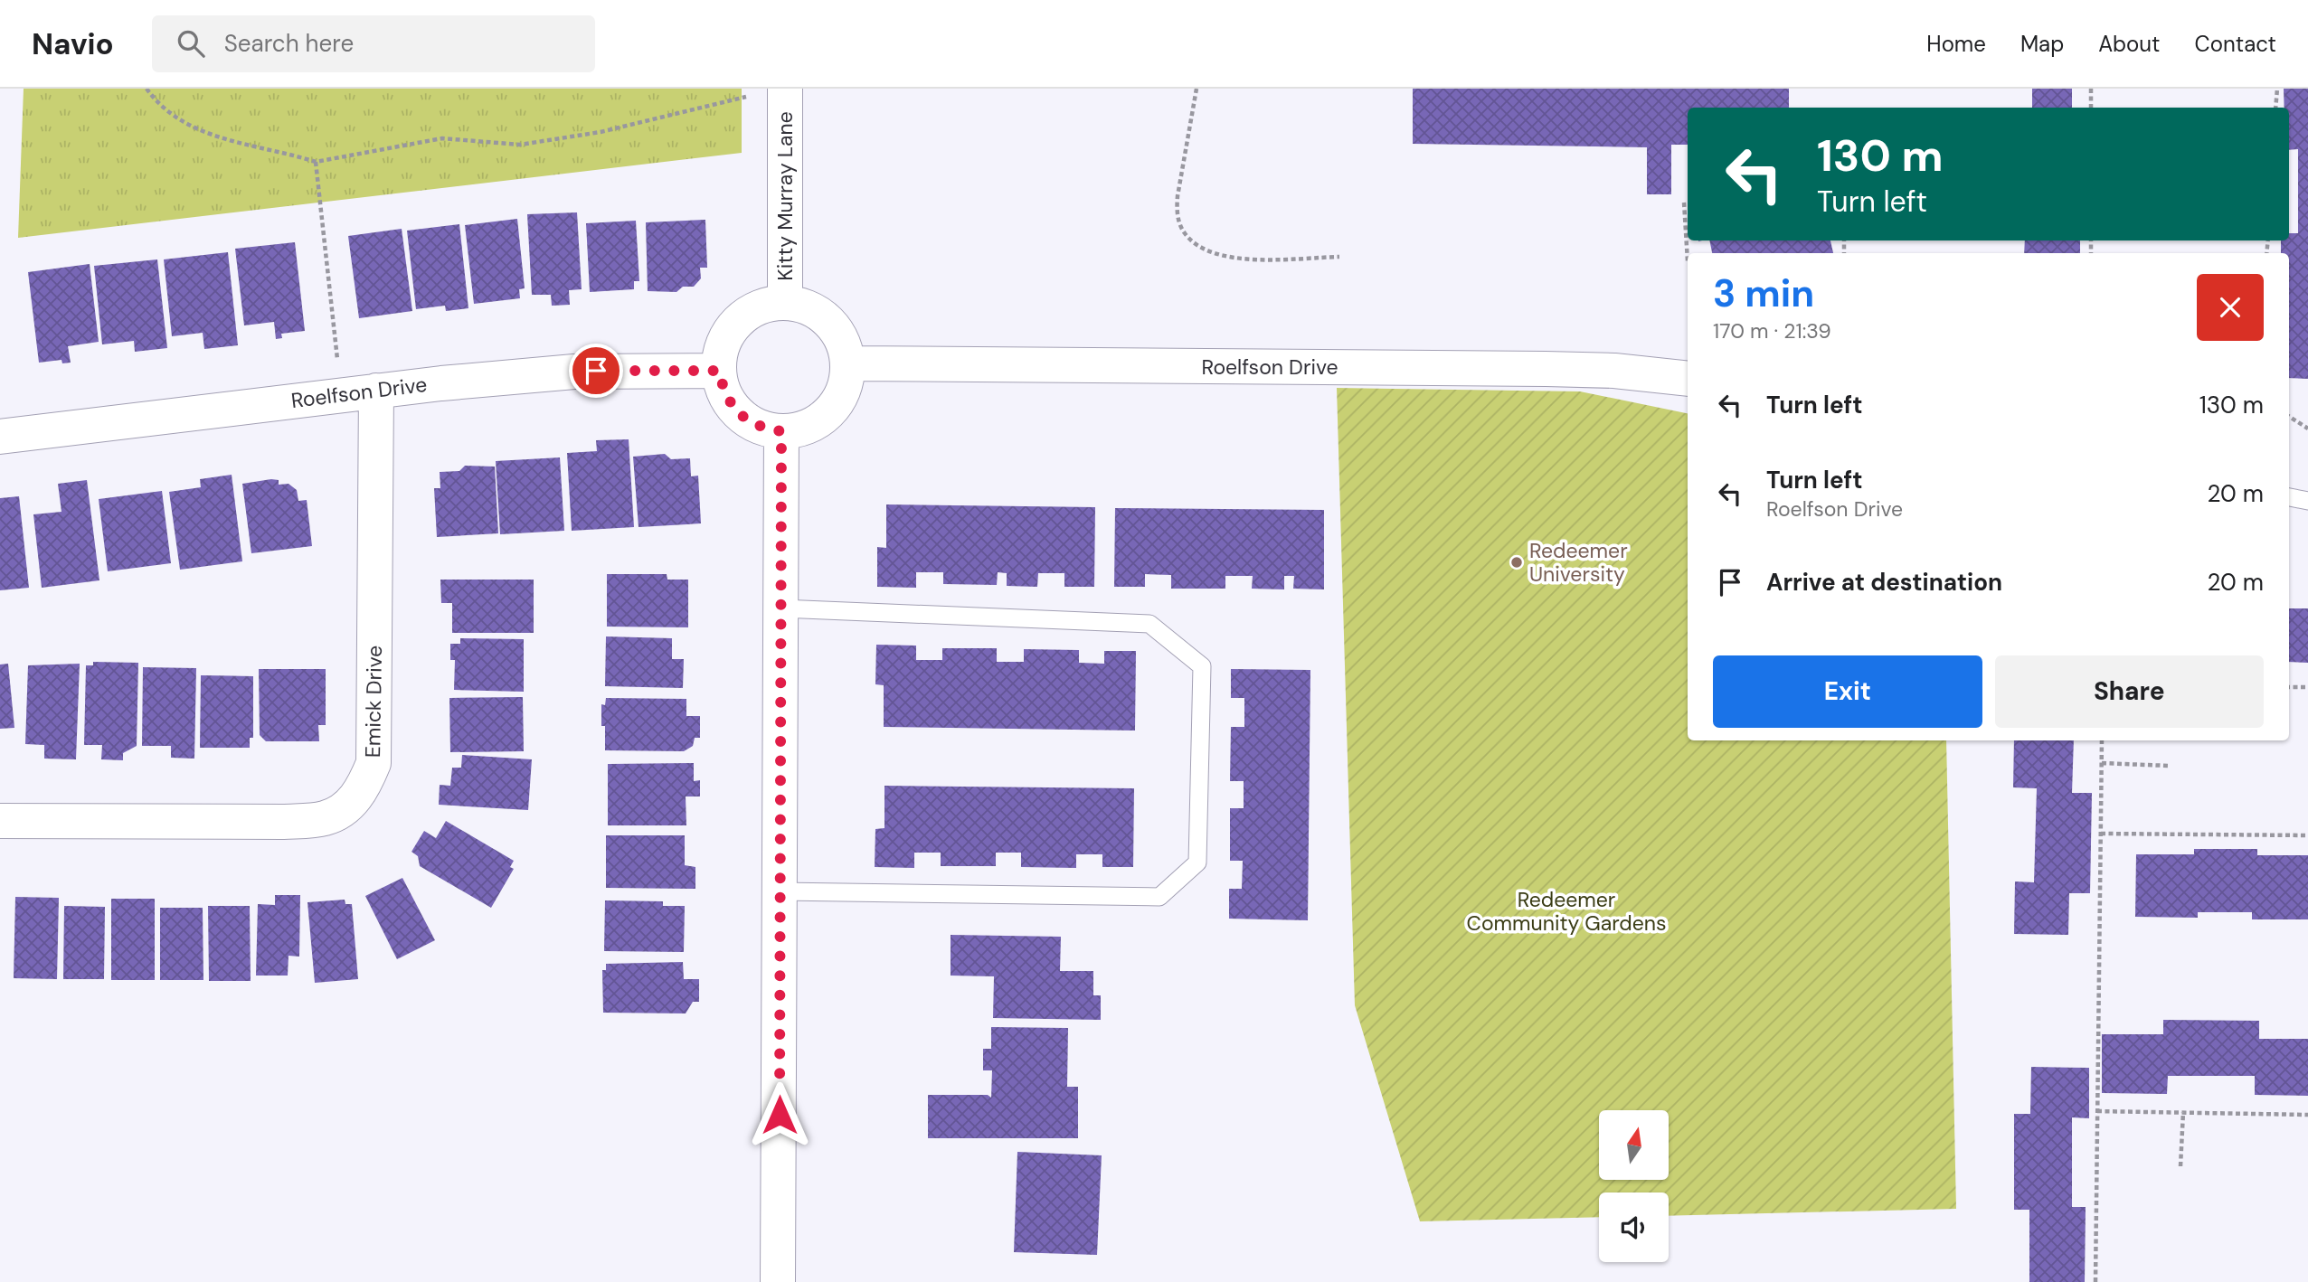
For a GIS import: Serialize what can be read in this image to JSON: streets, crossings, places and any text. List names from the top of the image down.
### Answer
{
  "streets": {
    "street": ["Kitty Murray Lane", "Roelfson Drive", "Emick Drive"]
  },
  "crossings": [
    ["Kitty Murray Lane", "Roelfson Drive"],
    ["Roelfson Drive", "Emick Drive"]
  ],
  "parks": ["Redeemer Community Gardens"],
  "places": ["Redeemer University"],
  "north": "top",
  "page": {
    "header": "Navio",
    "search": "Search here",
    "nav": [
      "Home",
      "Map",
      "About",
      "Contact"
    ],
    "turn": ["130 m", "Turn left"],
    "heading": ["3 min", "170 m · 21:39"],
    "list": [
      {
        "name": "Turn left",
        "value": "130 m"
      },
      {
        "name": "Turn left",
        "note": "Roelfson Drive",
        "value": "20 m"
      },
      {
        "name": "Arrive at destination",
        "value": "20 m"
      }
    ],
    "buttons": ["Exit", "Share"]
  }
}
